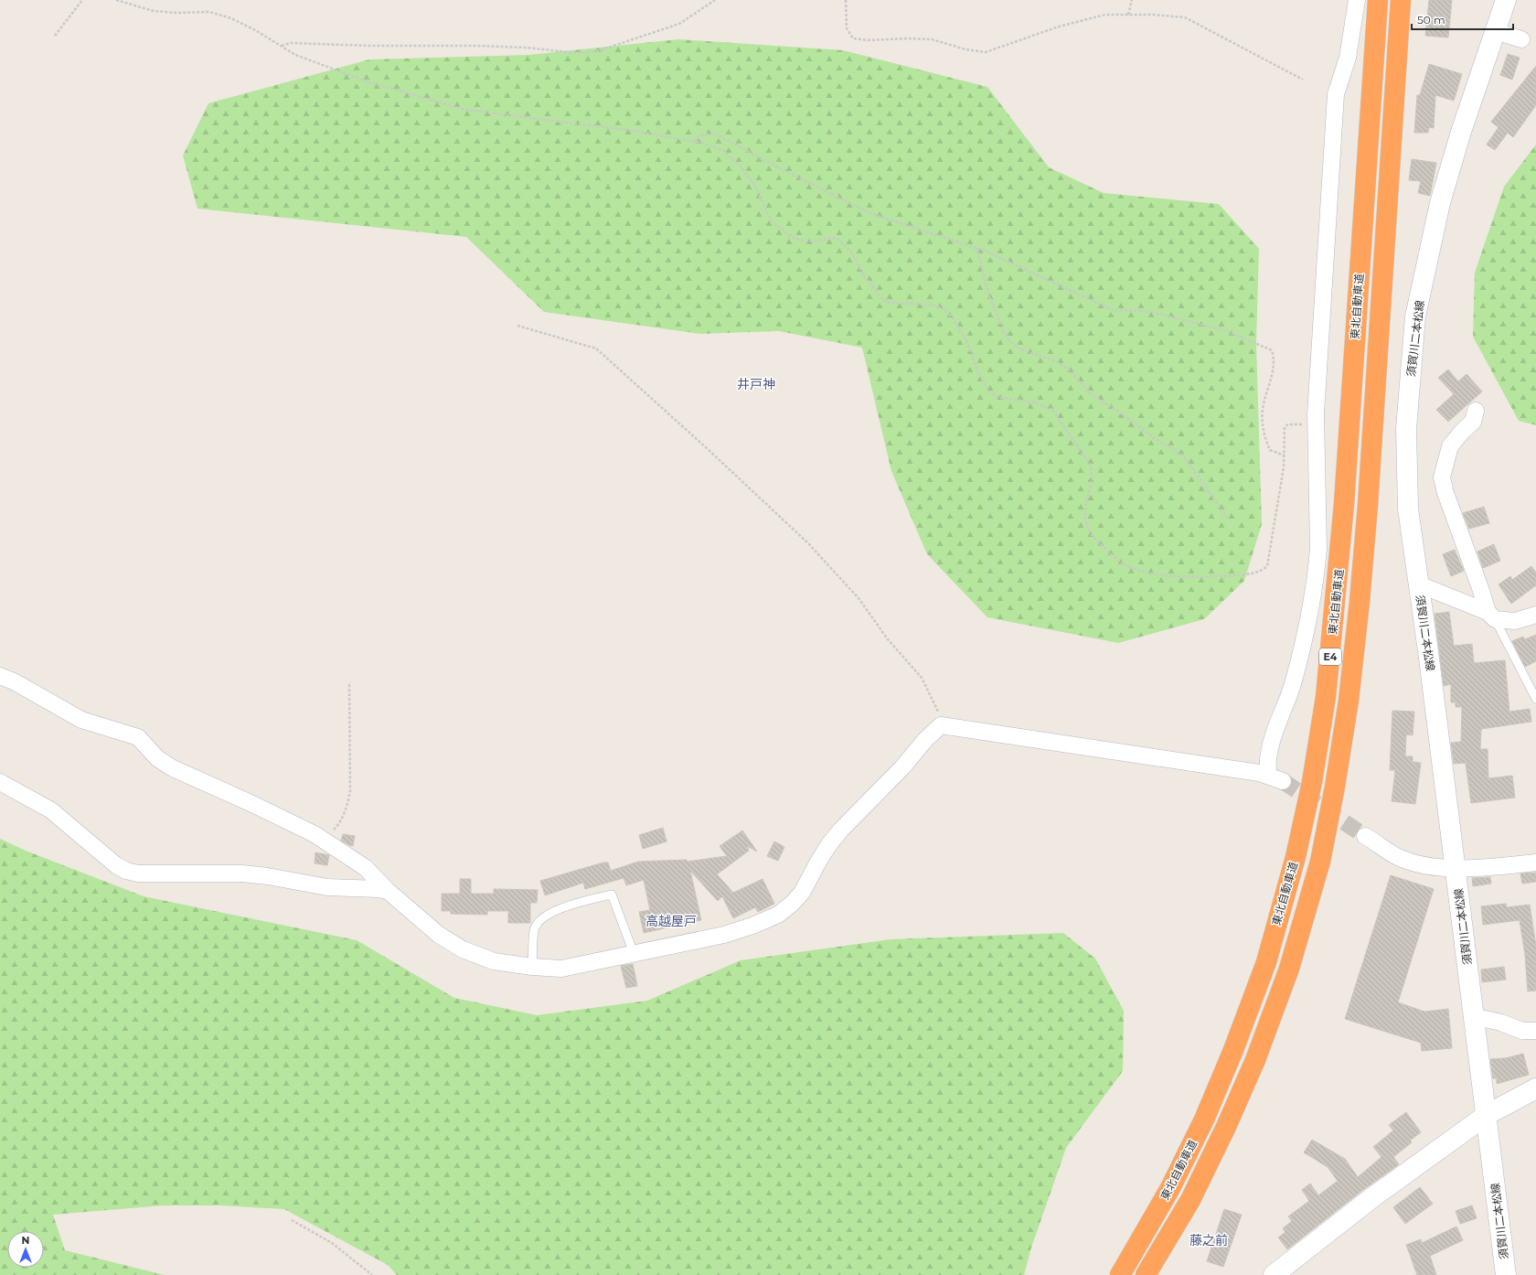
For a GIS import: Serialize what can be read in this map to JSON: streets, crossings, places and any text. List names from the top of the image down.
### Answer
{
  "streets": {
    "highway": ["東北自動車道", "E4"],
    "main road": ["須賀川二本松線"]
  },
  "districts": ["井戸神", "高越屋戸", "藤之前"],
  "scale_bar": "50 m",
  "north": "top"
}
